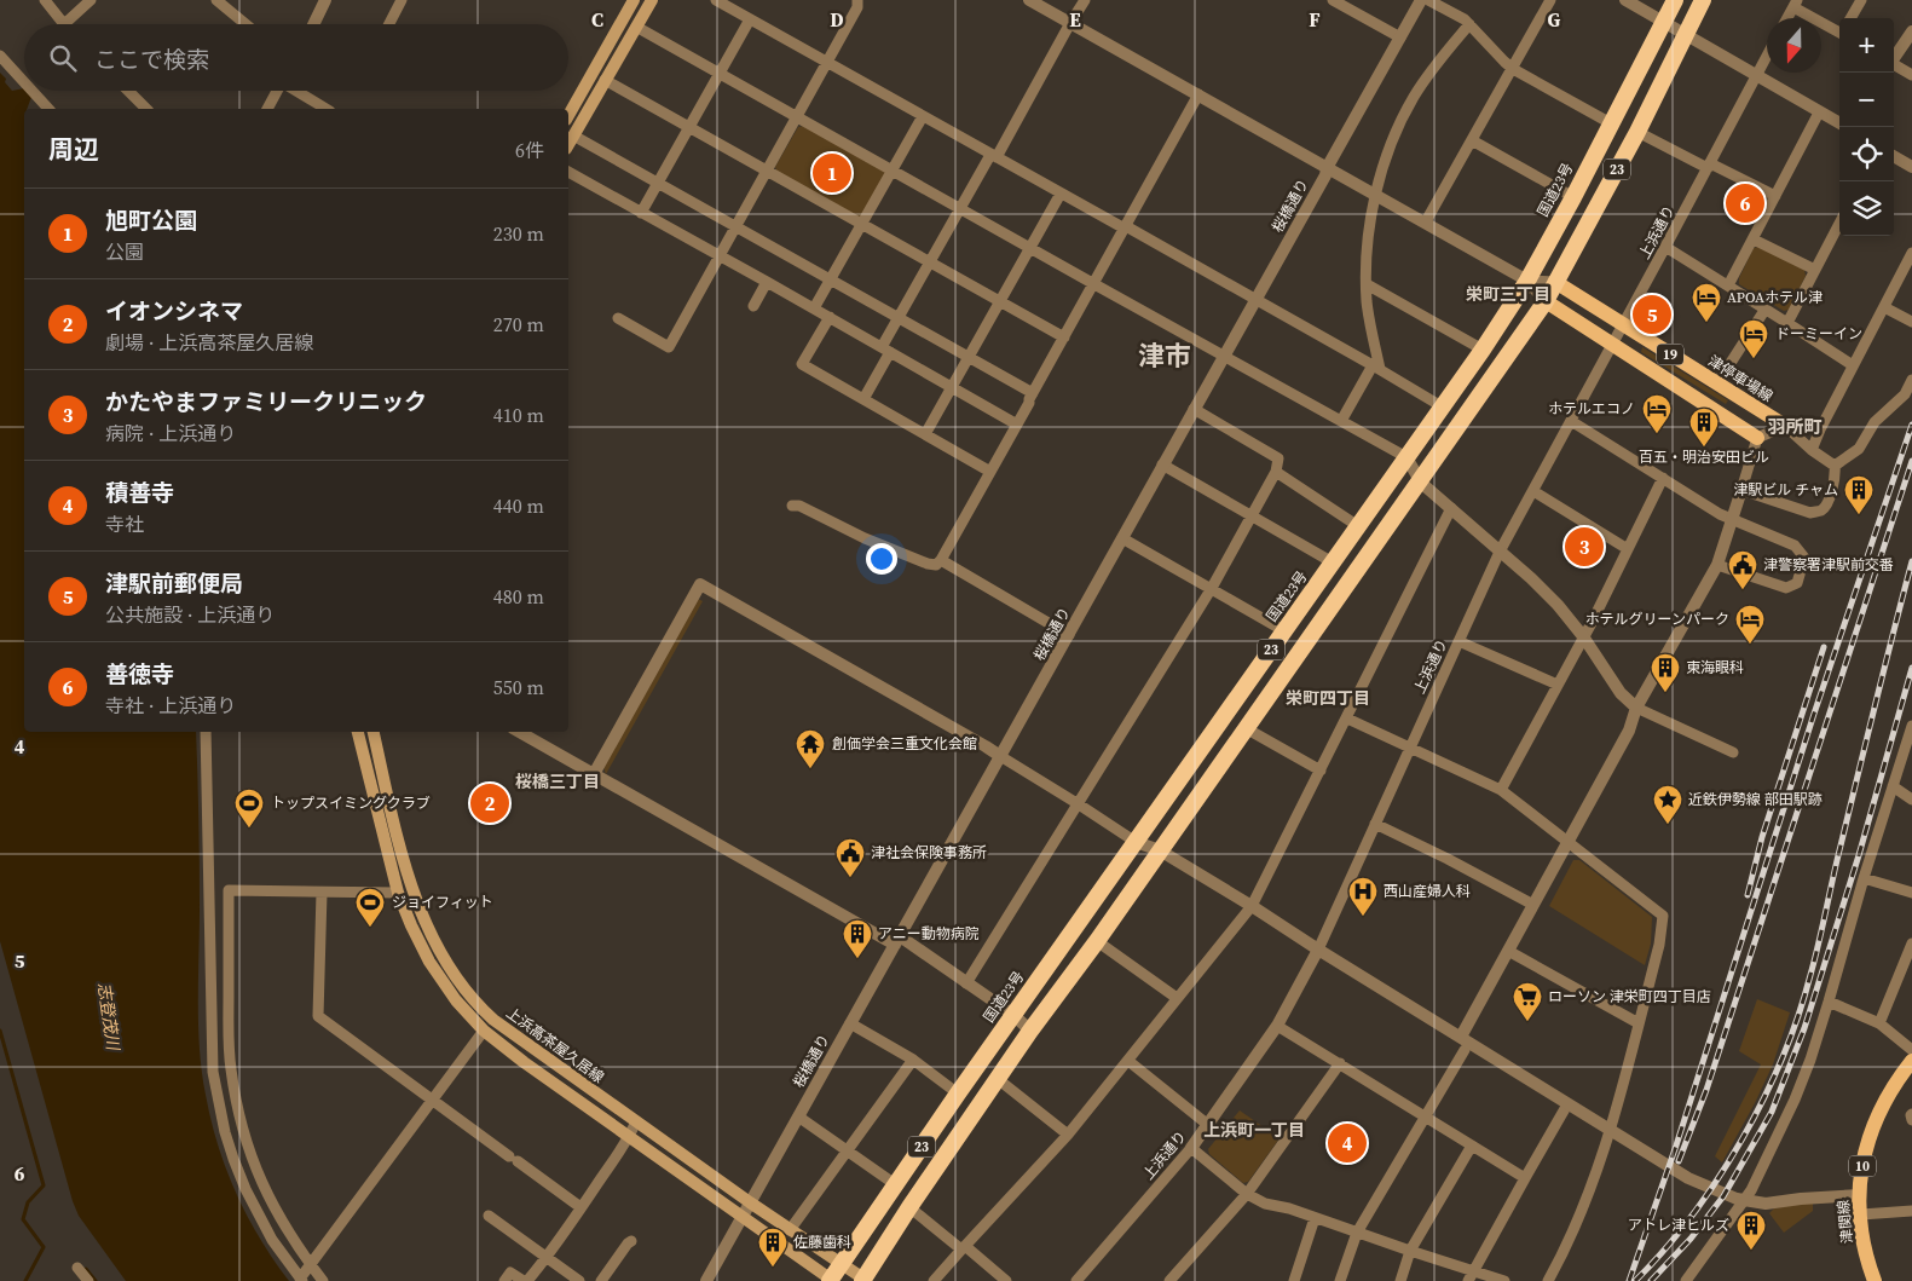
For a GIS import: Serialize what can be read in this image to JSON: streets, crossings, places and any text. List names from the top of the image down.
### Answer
{
  "streets": {
    "highway": ["23", "国道23号"],
    "main road": [
      "19",
      "津停車場線",
      "上浜高茶屋久居線",
      "10",
      "津関線"
    ],
    "street": ["桜橋通り", "上浜通り"]
  },
  "crossings": [
    ["23", "19"],
    ["23", "津停車場線"],
    ["23", "上浜高茶屋久居線"],
    ["国道23号", "上浜高茶屋久居線"],
    ["桜橋通り", "上浜高茶屋久居線"],
    ["上浜通り", "19"],
    ["上浜通り", "津停車場線"]
  ],
  "districts": [
    "栄町三丁目",
    "津市",
    "羽所町",
    "栄町四丁目",
    "桜橋三丁目",
    "上浜町一丁目"
  ],
  "water": ["志登茂川"],
  "places": {
    "hotel": [
      "APOAホテル津",
      "ドーミーイン",
      "ホテルエコノ",
      "ホテルグリーンパーク"
    ],
    "building": [
      "百五・明治安田ビル",
      "津駅ビル チャム",
      "東海眼科",
      "アニー動物病院",
      "アトレ津ヒルズ",
      "佐藤歯科"
    ],
    "public building": ["津警察署津駅前交番", "津社会保険事務所"],
    "temple": ["創価学会三重文化会館"],
    "place": ["近鉄伊勢線 部田駅跡"],
    "sports": ["トップスイミングクラブ", "ジョイフィット"],
    "hospital": ["西山産婦人科"],
    "supermarket": ["ローソン 津栄町四丁目店"]
  },
  "north": "bottom",
  "page": {
    "map_buttons": ["+", "−"],
    "search": "ここで検索",
    "heading": ["周辺", "6件"],
    "pins": [
      "1",
      "6",
      "5",
      "3",
      "2",
      "4"
    ],
    "list": [
      {
        "mark": "1",
        "name": "旭町公園",
        "note": "公園",
        "value": "230 m"
      },
      {
        "mark": "2",
        "name": "イオンシネマ",
        "note": "劇場 · 上浜高茶屋久居線",
        "value": "270 m"
      },
      {
        "mark": "3",
        "name": "かたやまファミリークリニック",
        "note": "病院 · 上浜通り",
        "value": "410 m"
      },
      {
        "mark": "4",
        "name": "積善寺",
        "note": "寺社",
        "value": "440 m"
      },
      {
        "mark": "5",
        "name": "津駅前郵便局",
        "note": "公共施設 · 上浜通り",
        "value": "480 m"
      },
      {
        "mark": "6",
        "name": "善徳寺",
        "note": "寺社 · 上浜通り",
        "value": "550 m"
      }
    ]
  },
  "grid": {
    "columns": [
      "C",
      "D",
      "E",
      "F",
      "G"
    ],
    "rows": ["4", "5", "6"]
  }
}
